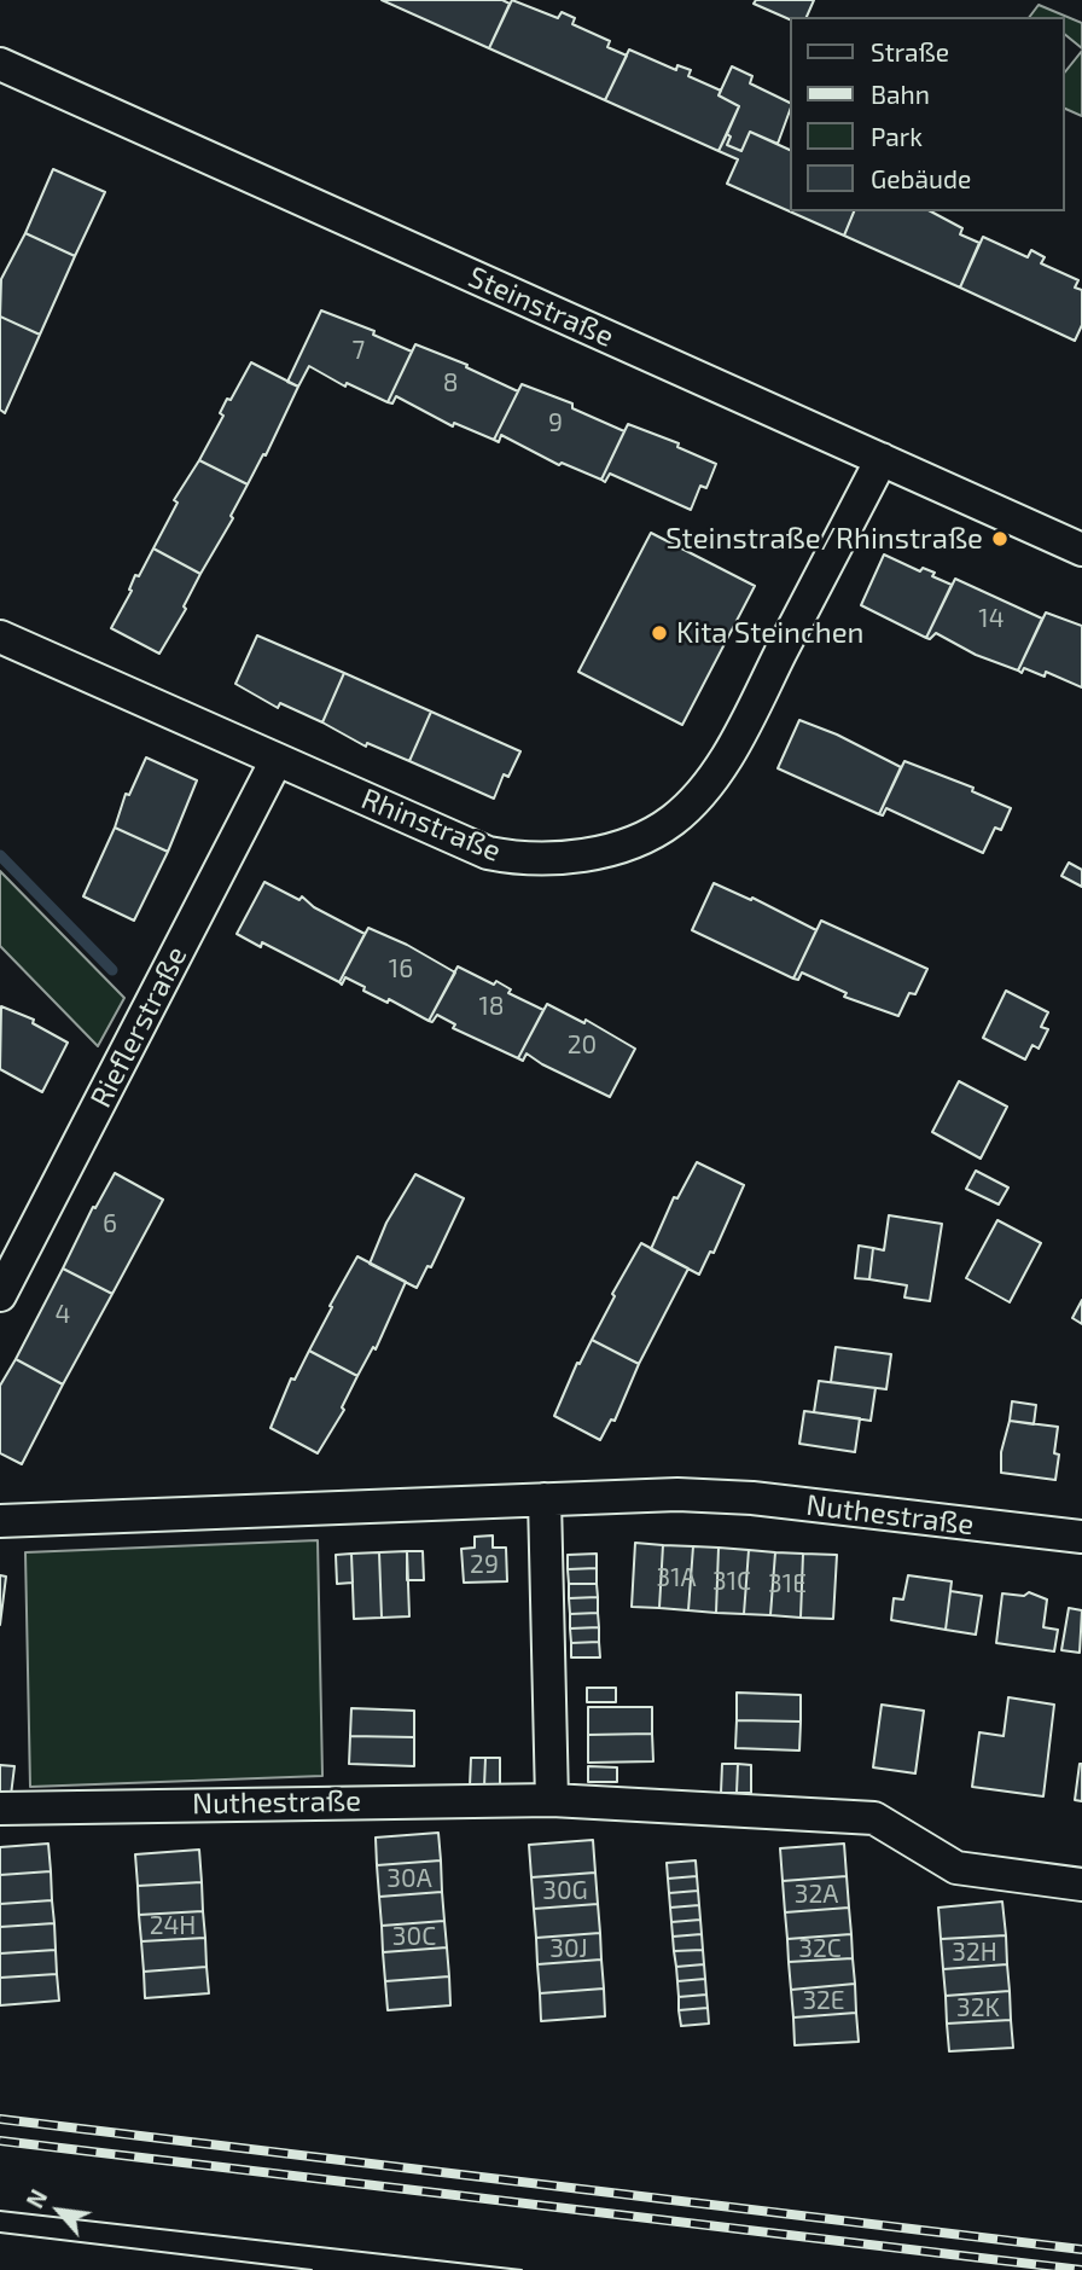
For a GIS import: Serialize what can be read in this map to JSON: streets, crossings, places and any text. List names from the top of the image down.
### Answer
{
  "streets": {
    "street": [
      "Steinstraße",
      "Rhinstraße",
      "Rieflerstraße",
      "Nuthestraße"
    ]
  },
  "crossings": [
    ["Steinstraße", "Rhinstraße"],
    ["Rhinstraße", "Rieflerstraße"]
  ],
  "places": ["Steinstraße/Rhinstraße", "Kita Steinchen"],
  "house_numbers": [
    "7",
    "8",
    "9",
    "14",
    "16",
    "18",
    "20",
    "6",
    "4",
    "29",
    "31A",
    "31C",
    "31E",
    "30A",
    "30G",
    "32A",
    "24H",
    "30C",
    "30J",
    "32C",
    "32H",
    "32E",
    "32K"
  ],
  "legend": [
    "Straße",
    "Bahn",
    "Park",
    "Gebäude"
  ],
  "north": "top left"
}
